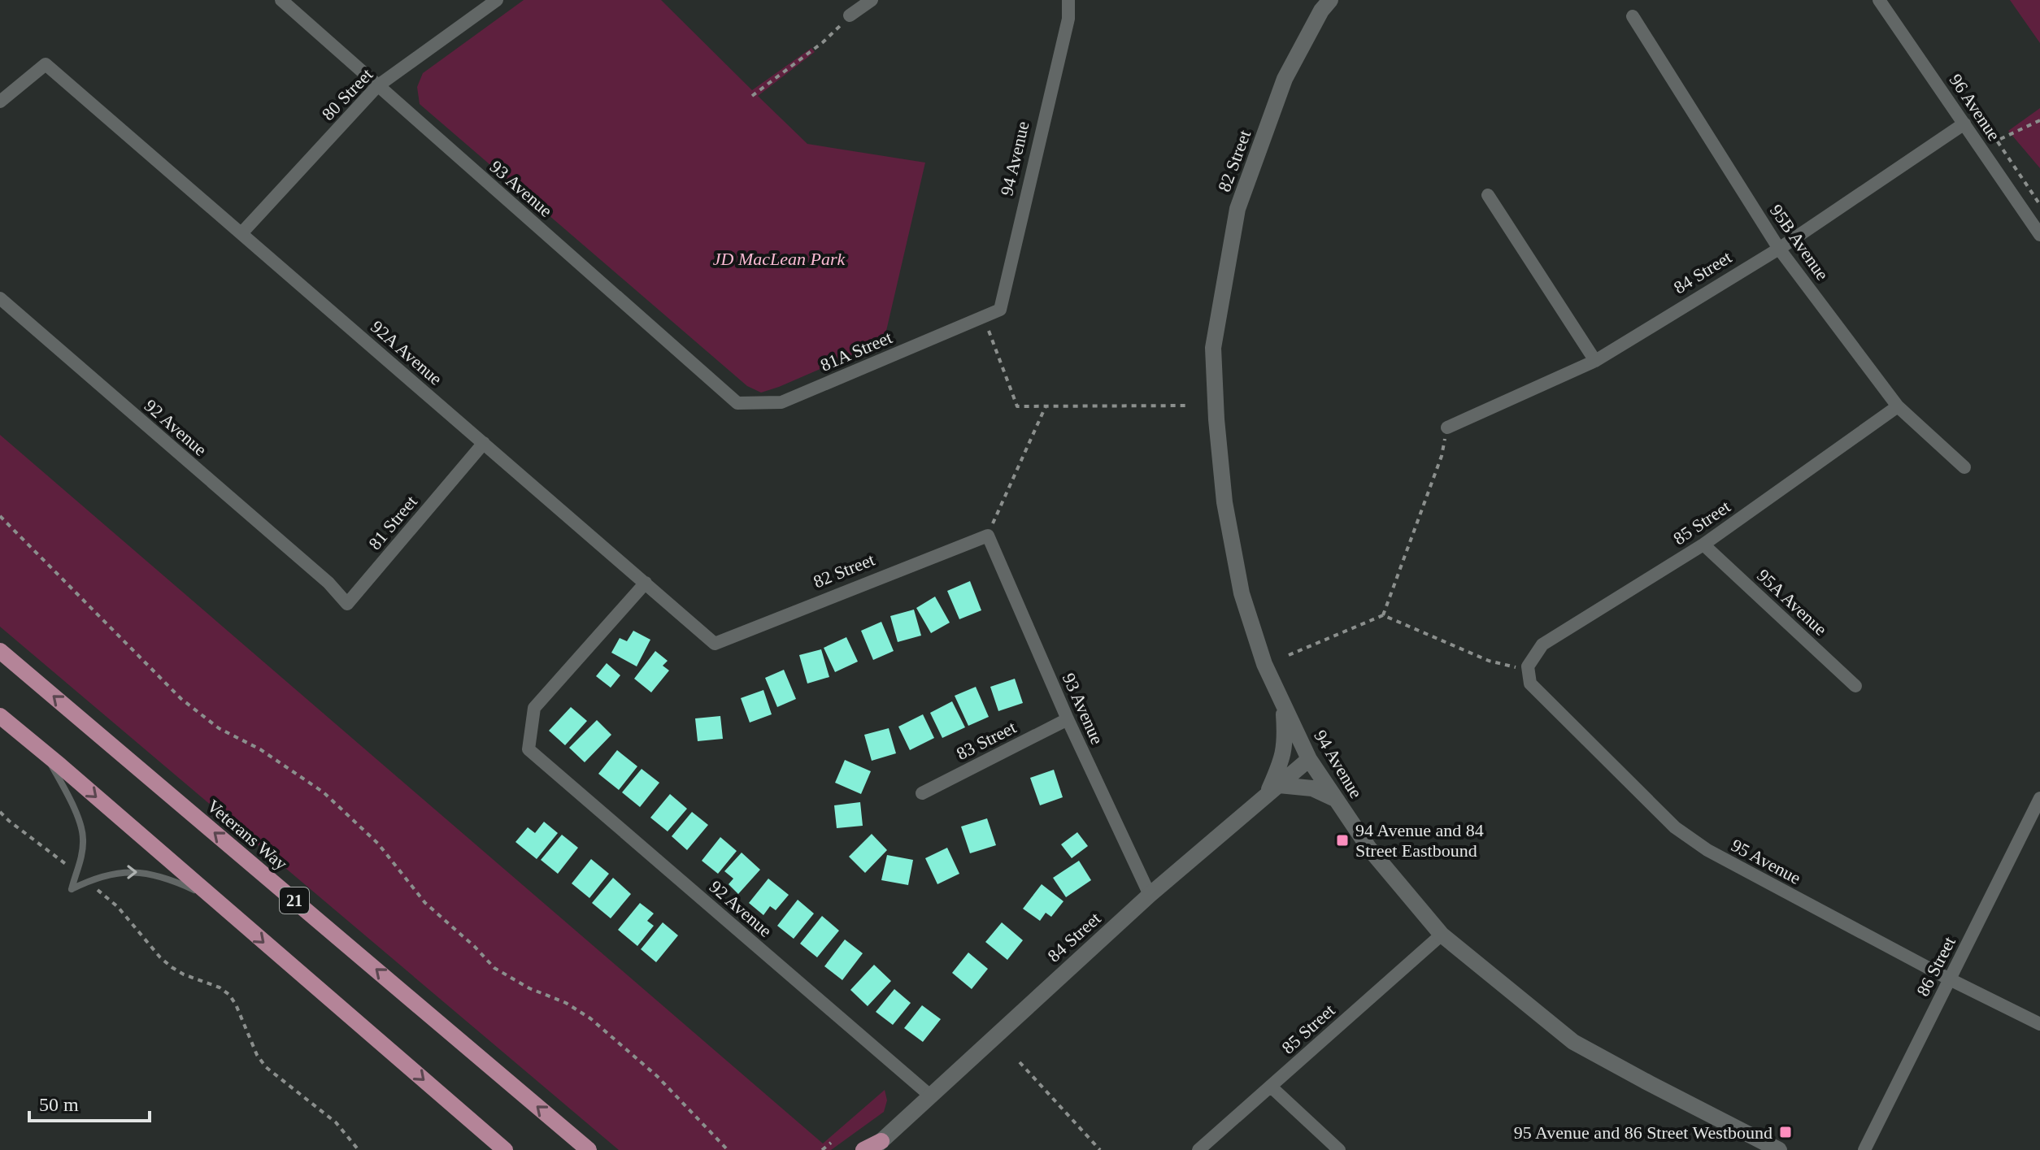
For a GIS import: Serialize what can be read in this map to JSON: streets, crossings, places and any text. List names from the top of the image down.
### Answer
{
  "streets": {
    "main road": ["Veterans Way", "21"],
    "street": [
      "80 Street",
      "96 Avenue",
      "94 Avenue",
      "82 Street",
      "93 Avenue",
      "95B Avenue",
      "84 Street",
      "81A Street",
      "92A Avenue",
      "92 Avenue",
      "81 Street",
      "85 Street",
      "95A Avenue",
      "83 Street",
      "95 Avenue",
      "86 Street"
    ]
  },
  "crossings": [
    ["80 Street", "93 Avenue"],
    ["80 Street", "92A Avenue"],
    ["96 Avenue", "84 Street"],
    ["94 Avenue", "82 Street"],
    ["94 Avenue", "84 Street"],
    ["94 Avenue", "81A Street"],
    ["94 Avenue", "85 Street"],
    ["82 Street", "93 Avenue"],
    ["82 Street", "92A Avenue"],
    ["93 Avenue", "84 Street"],
    ["93 Avenue", "81A Street"],
    ["93 Avenue", "83 Street"],
    ["95B Avenue", "84 Street"],
    ["95B Avenue", "85 Street"],
    ["84 Street", "92 Avenue"],
    ["92A Avenue", "92 Avenue"],
    ["92A Avenue", "81 Street"],
    ["92 Avenue", "81 Street"],
    ["85 Street", "95A Avenue"],
    ["85 Street", "95 Avenue"],
    ["95 Avenue", "86 Street"]
  ],
  "parks": ["JD MacLean Park"],
  "places": {
    "transit": ["94 Avenue and 84 Street Eastbound", "95 Avenue and 86 Street Westbound"]
  },
  "scale_bar": "50 m"
}
